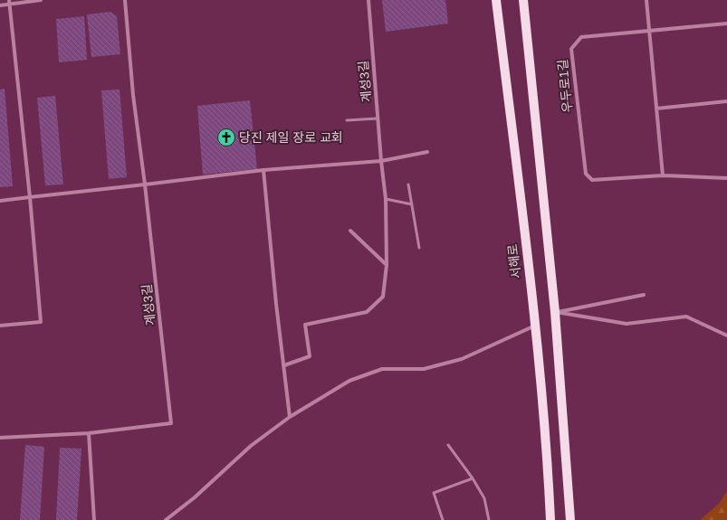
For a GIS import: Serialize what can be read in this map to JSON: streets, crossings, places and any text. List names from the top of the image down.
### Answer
{
  "streets": {
    "main road": ["서해로"],
    "street": ["계성3길", "우두로1길"]
  },
  "places": {
    "church": ["당진 제일 장로 교회"]
  }
}
